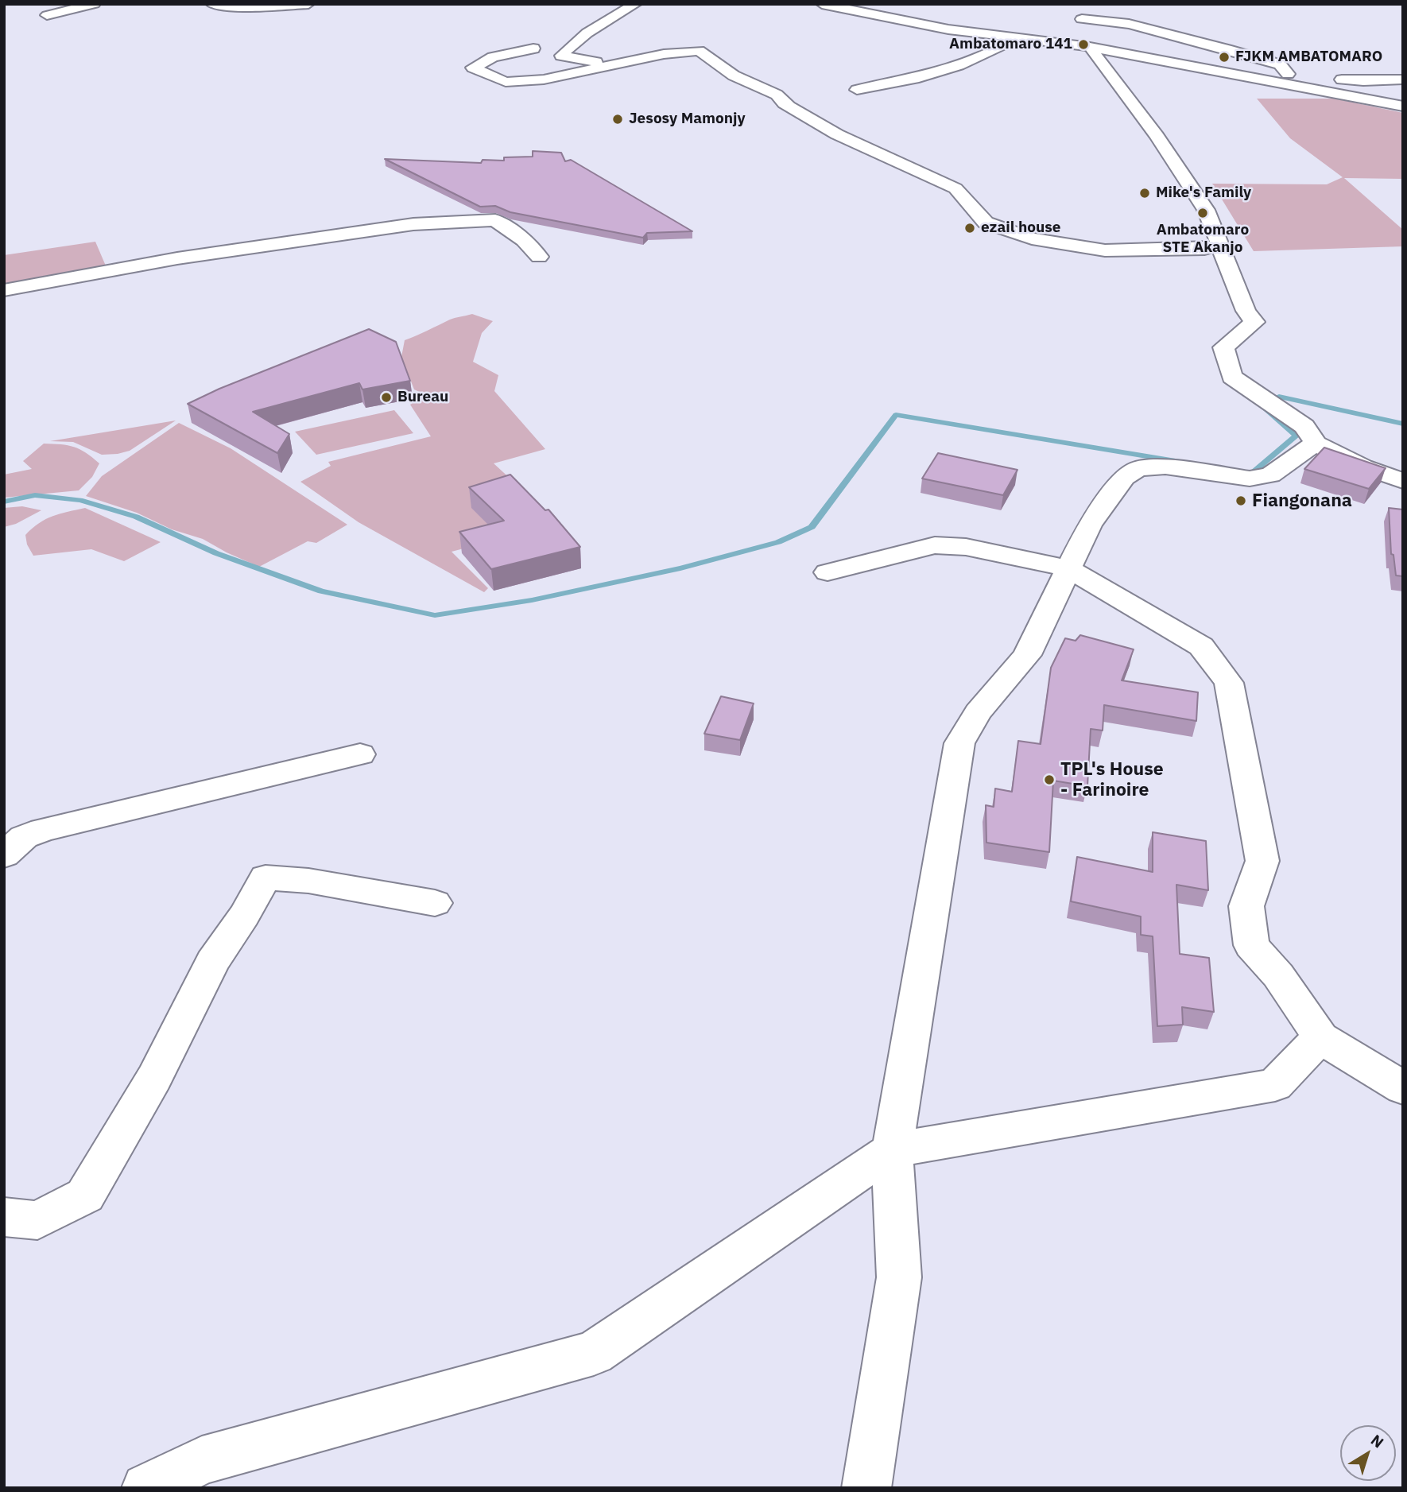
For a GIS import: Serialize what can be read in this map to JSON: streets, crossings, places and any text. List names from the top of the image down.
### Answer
{
  "places": [
    "Ambatomaro 141",
    "FJKM AMBATOMARO",
    "Jesosy Mamonjy",
    "Mike's Family",
    "Ambatomaro STE Akanjo",
    "ezail house",
    "Bureau",
    "Fiangonana",
    "TPL's House - Farinoire"
  ],
  "north": "top right"
}
